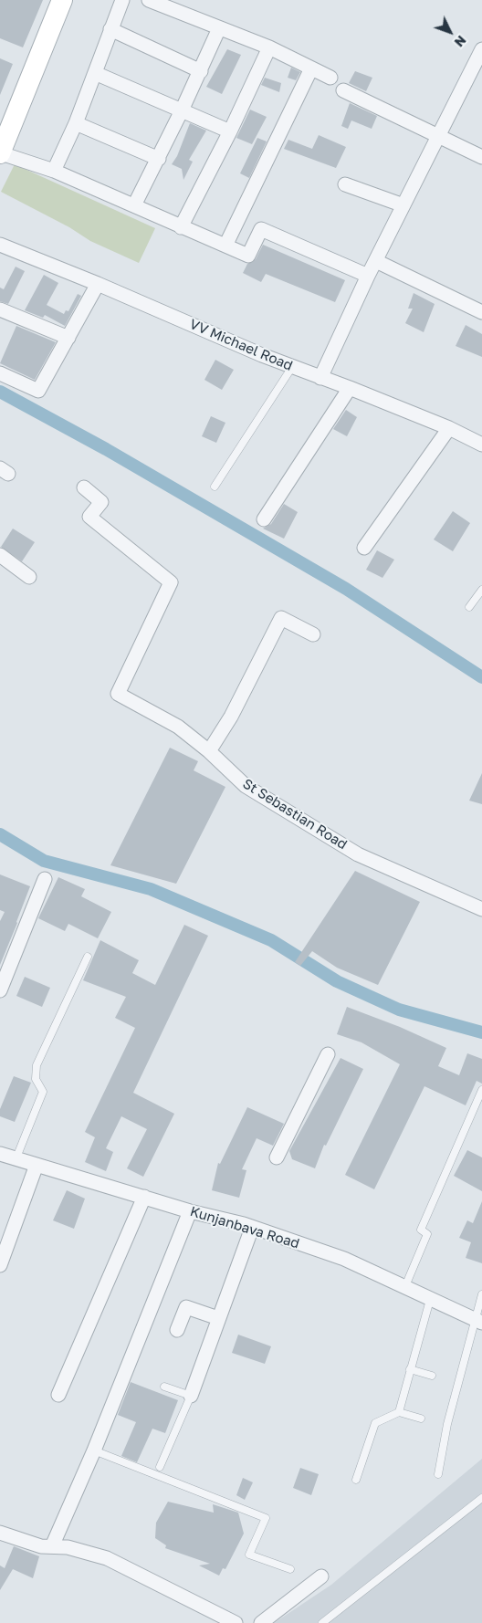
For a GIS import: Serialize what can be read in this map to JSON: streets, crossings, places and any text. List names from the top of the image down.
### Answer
{
  "streets": {
    "street": ["VV Michael Road", "St Sebastian Road", "Kunjanbava Road"]
  },
  "north": "bottom right"
}
